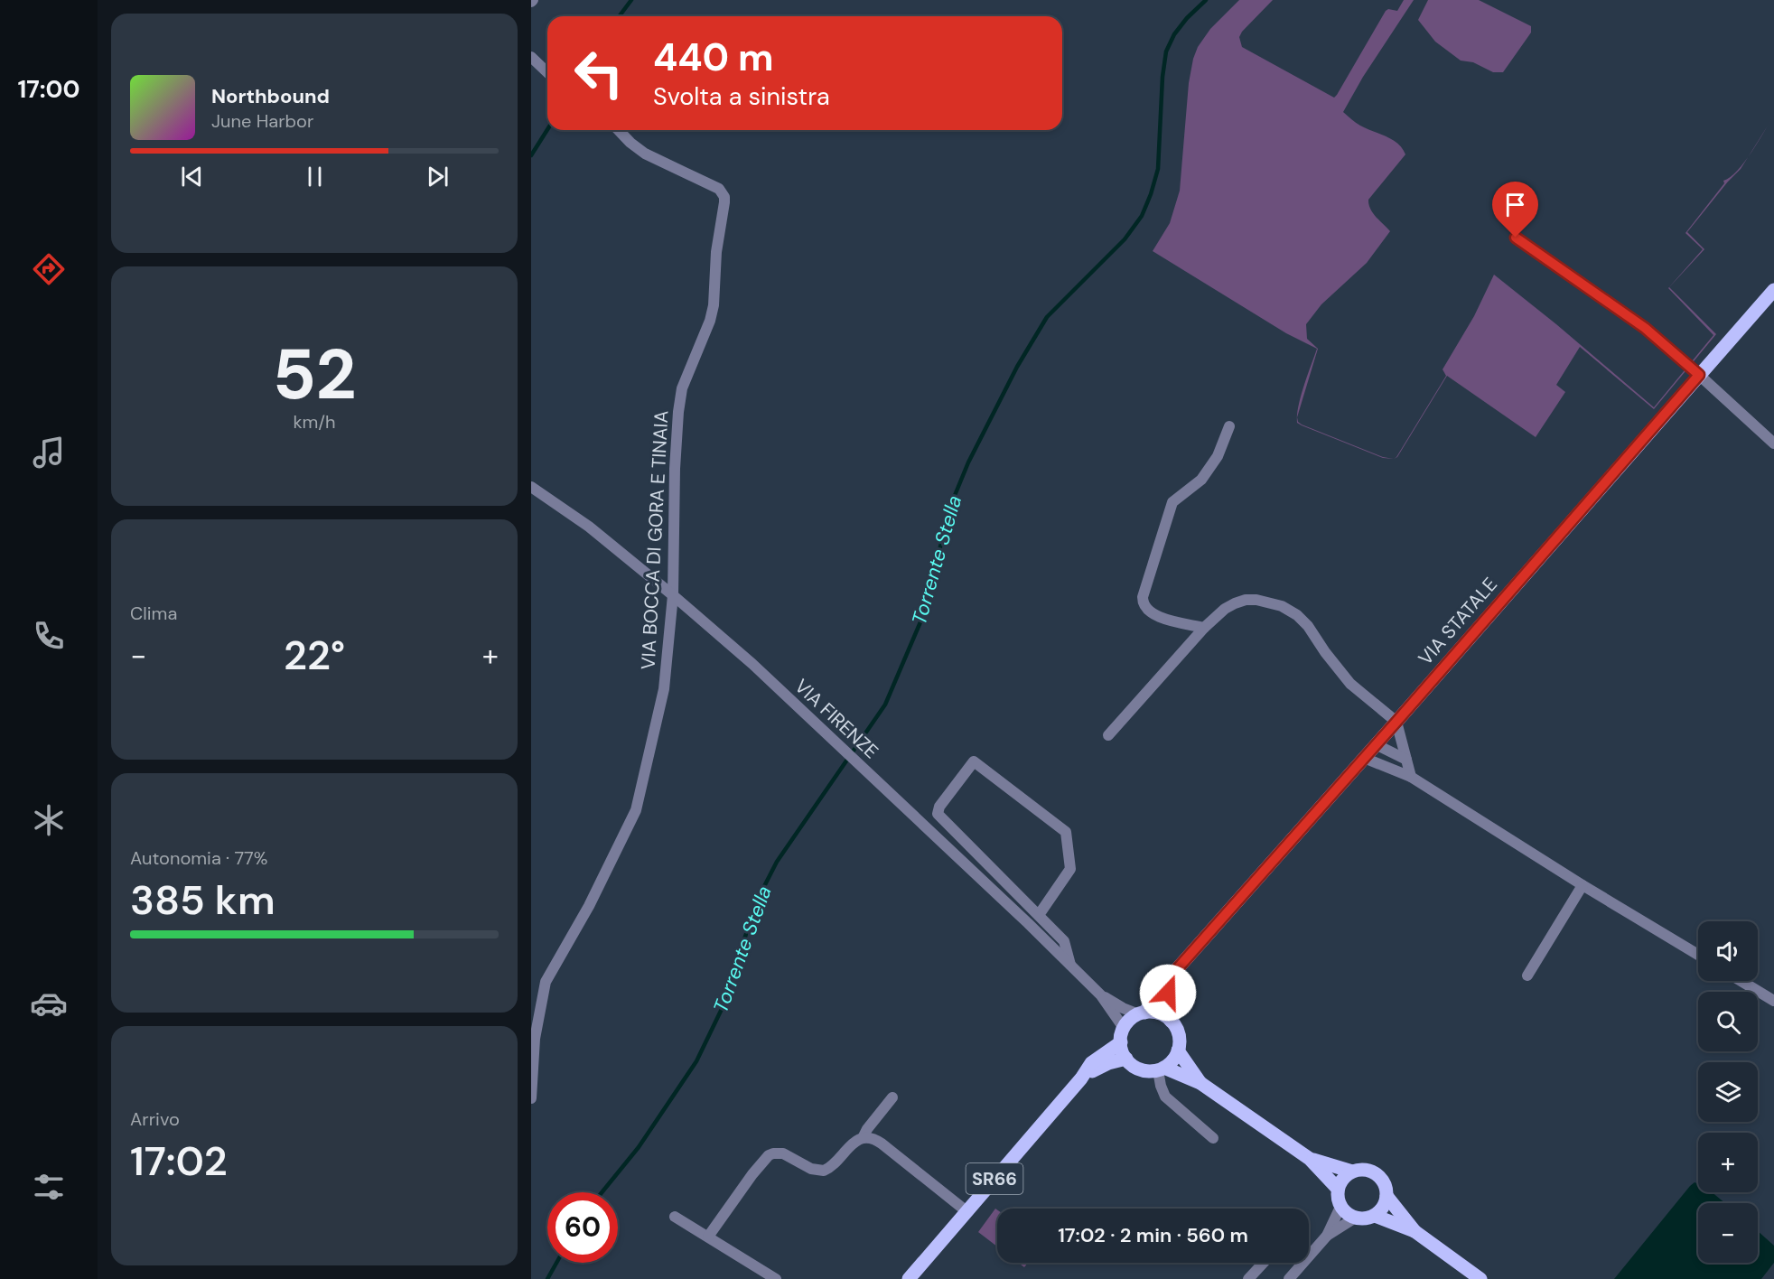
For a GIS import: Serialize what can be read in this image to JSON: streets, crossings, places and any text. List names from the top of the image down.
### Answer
{
  "streets": {
    "main road": ["VIA STATALE", "SR66"],
    "street": ["VIA BOCCA DI GORA E TINAIA", "VIA FIRENZE"]
  },
  "crossings": [
    ["VIA BOCCA DI GORA E TINAIA", "VIA FIRENZE"],
    ["VIA STATALE", "SR66"]
  ],
  "water": ["Torrente Stella"],
  "page": {
    "tabs": "17:00",
    "turn": ["440 m", "Svolta a sinistra"],
    "song": ["Northbound", "June Harbor"],
    "tile": [
      ["52", "km/h"],
      "Clima",
      ["Autonomia · 77%", "385 km"],
      ["Arrivo", "17:02"]
    ],
    "heat": ["−", "22°", "+"],
    "map_buttons": ["+", "−"],
    "limit": "60",
    "trip": "17:02 · 2 min · 560 m"
  }
}
